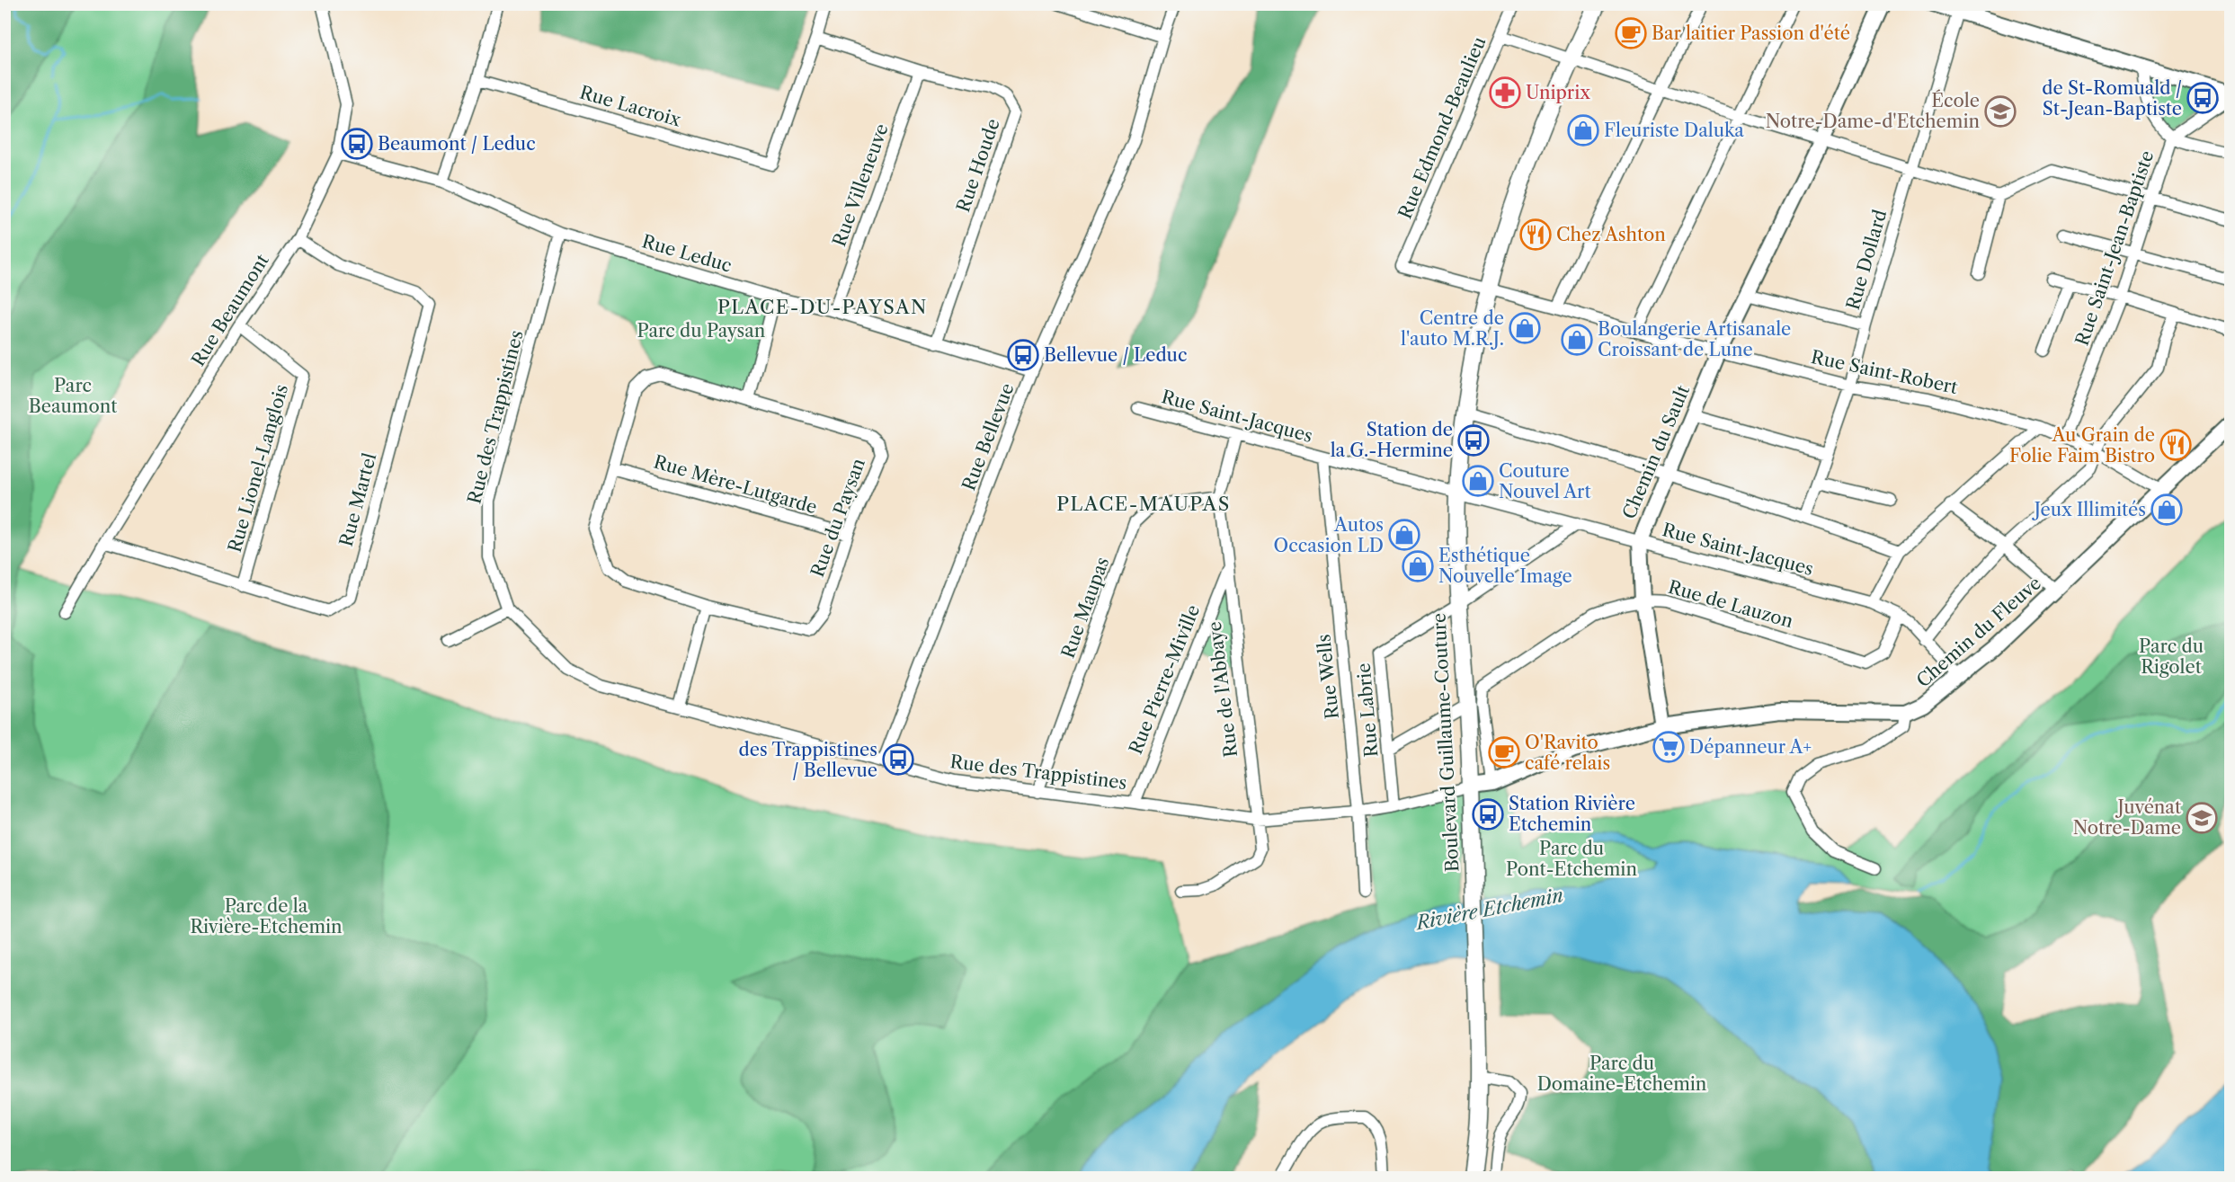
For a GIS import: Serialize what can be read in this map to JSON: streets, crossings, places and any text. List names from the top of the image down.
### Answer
{
  "streets": {
    "main road": ["Boulevard Guillaume-Couture"],
    "street": [
      "Rue Lacroix",
      "Rue Edmond-Beaulieu",
      "Rue Houde",
      "Rue Villeneuve",
      "Rue Saint-Jean-Baptiste",
      "Rue Leduc",
      "Rue Dollard",
      "Rue Beaumont",
      "Rue Saint-Robert",
      "Rue Saint-Jacques",
      "Rue des Trappistines",
      "Rue Bellevue",
      "Chemin du Sault",
      "Rue Lionel-Langlois",
      "Rue Mère-Lutgarde",
      "Rue Martel",
      "Rue du Paysan",
      "Rue de Lauzon",
      "Rue Maupas",
      "Chemin du Fleuve",
      "Rue Wells",
      "Rue Pierre-Miville",
      "Rue de l'Abbaye",
      "Rue Labrie"
    ]
  },
  "crossings": [
    ["Rue Lacroix", "Rue Houde"],
    ["Rue Edmond-Beaulieu", "Rue Saint-Robert"],
    ["Rue Houde", "Rue Villeneuve"],
    ["Rue Houde", "Rue Leduc"],
    ["Rue Villeneuve", "Rue Leduc"],
    ["Rue Saint-Jean-Baptiste", "Rue Saint-Robert"],
    ["Rue Leduc", "Rue Beaumont"],
    ["Rue Leduc", "Rue des Trappistines"],
    ["Rue Leduc", "Rue Bellevue"],
    ["Rue Dollard", "Rue Saint-Robert"],
    ["Rue Beaumont", "Rue Lionel-Langlois"],
    ["Rue Beaumont", "Rue Martel"],
    ["Rue Saint-Robert", "Chemin du Sault"],
    ["Rue Saint-Robert", "Chemin du Fleuve"],
    ["Rue Saint-Robert", "Boulevard Guillaume-Couture"],
    ["Rue Saint-Jacques", "Chemin du Sault"],
    ["Rue Saint-Jacques", "Rue de Lauzon"],
    ["Rue Saint-Jacques", "Chemin du Fleuve"],
    ["Rue Saint-Jacques", "Rue Wells"],
    ["Rue Saint-Jacques", "Rue de l'Abbaye"],
    ["Rue Saint-Jacques", "Rue Labrie"],
    ["Rue Saint-Jacques", "Boulevard Guillaume-Couture"],
    ["Rue des Trappistines", "Rue Bellevue"],
    ["Rue des Trappistines", "Rue Maupas"],
    ["Rue des Trappistines", "Chemin du Fleuve"],
    ["Rue des Trappistines", "Rue Wells"],
    ["Rue des Trappistines", "Rue Pierre-Miville"],
    ["Rue des Trappistines", "Rue de l'Abbaye"],
    ["Rue des Trappistines", "Rue Labrie"],
    ["Rue des Trappistines", "Boulevard Guillaume-Couture"],
    ["Chemin du Sault", "Rue de Lauzon"],
    ["Chemin du Sault", "Chemin du Fleuve"],
    ["Rue Lionel-Langlois", "Rue Martel"],
    ["Rue Mère-Lutgarde", "Rue du Paysan"],
    ["Rue de Lauzon", "Chemin du Fleuve"],
    ["Rue Maupas", "Rue de l'Abbaye"],
    ["Chemin du Fleuve", "Boulevard Guillaume-Couture"],
    ["Rue Pierre-Miville", "Rue de l'Abbaye"],
    ["Rue Labrie", "Boulevard Guillaume-Couture"]
  ],
  "districts": ["PLACE-DU-PAYSAN", "PLACE-MAUPAS"],
  "water": ["Rivière Etchemin"],
  "parks": [
    "Parc du Paysan",
    "Parc Beaumont",
    "Parc du Rigolet",
    "Parc du Pont-Etchemin",
    "Parc de la Rivière-Etchemin",
    "Parc du Domaine-Etchemin"
  ],
  "places": {
    "cafe": ["Bar laitier Passion d'été", "O'Ravito café relais"],
    "pharmacy": ["Uniprix"],
    "bus stop": [
      "de St-Romuald / St-Jean-Baptiste",
      "Beaumont / Leduc",
      "Bellevue / Leduc",
      "Station de la G.-Hermine",
      "des Trappistines / Bellevue",
      "Station Rivière Etchemin"
    ],
    "school or university": ["École Notre-Dame-d'Etchemin", "Juvénat Notre-Dame"],
    "shop": [
      "Fleuriste Daluka",
      "Centre de l'auto M.R.J.",
      "Boulangerie Artisanale Croissant de Lune",
      "Couture Nouvel Art",
      "Jeux Illimités",
      "Autos Occasion LD",
      "Esthétique Nouvelle Image"
    ],
    "restaurant": ["Chez Ashton", "Au Grain de Folie Faim Bistro"],
    "supermarket": ["Dépanneur A+"]
  }
}
